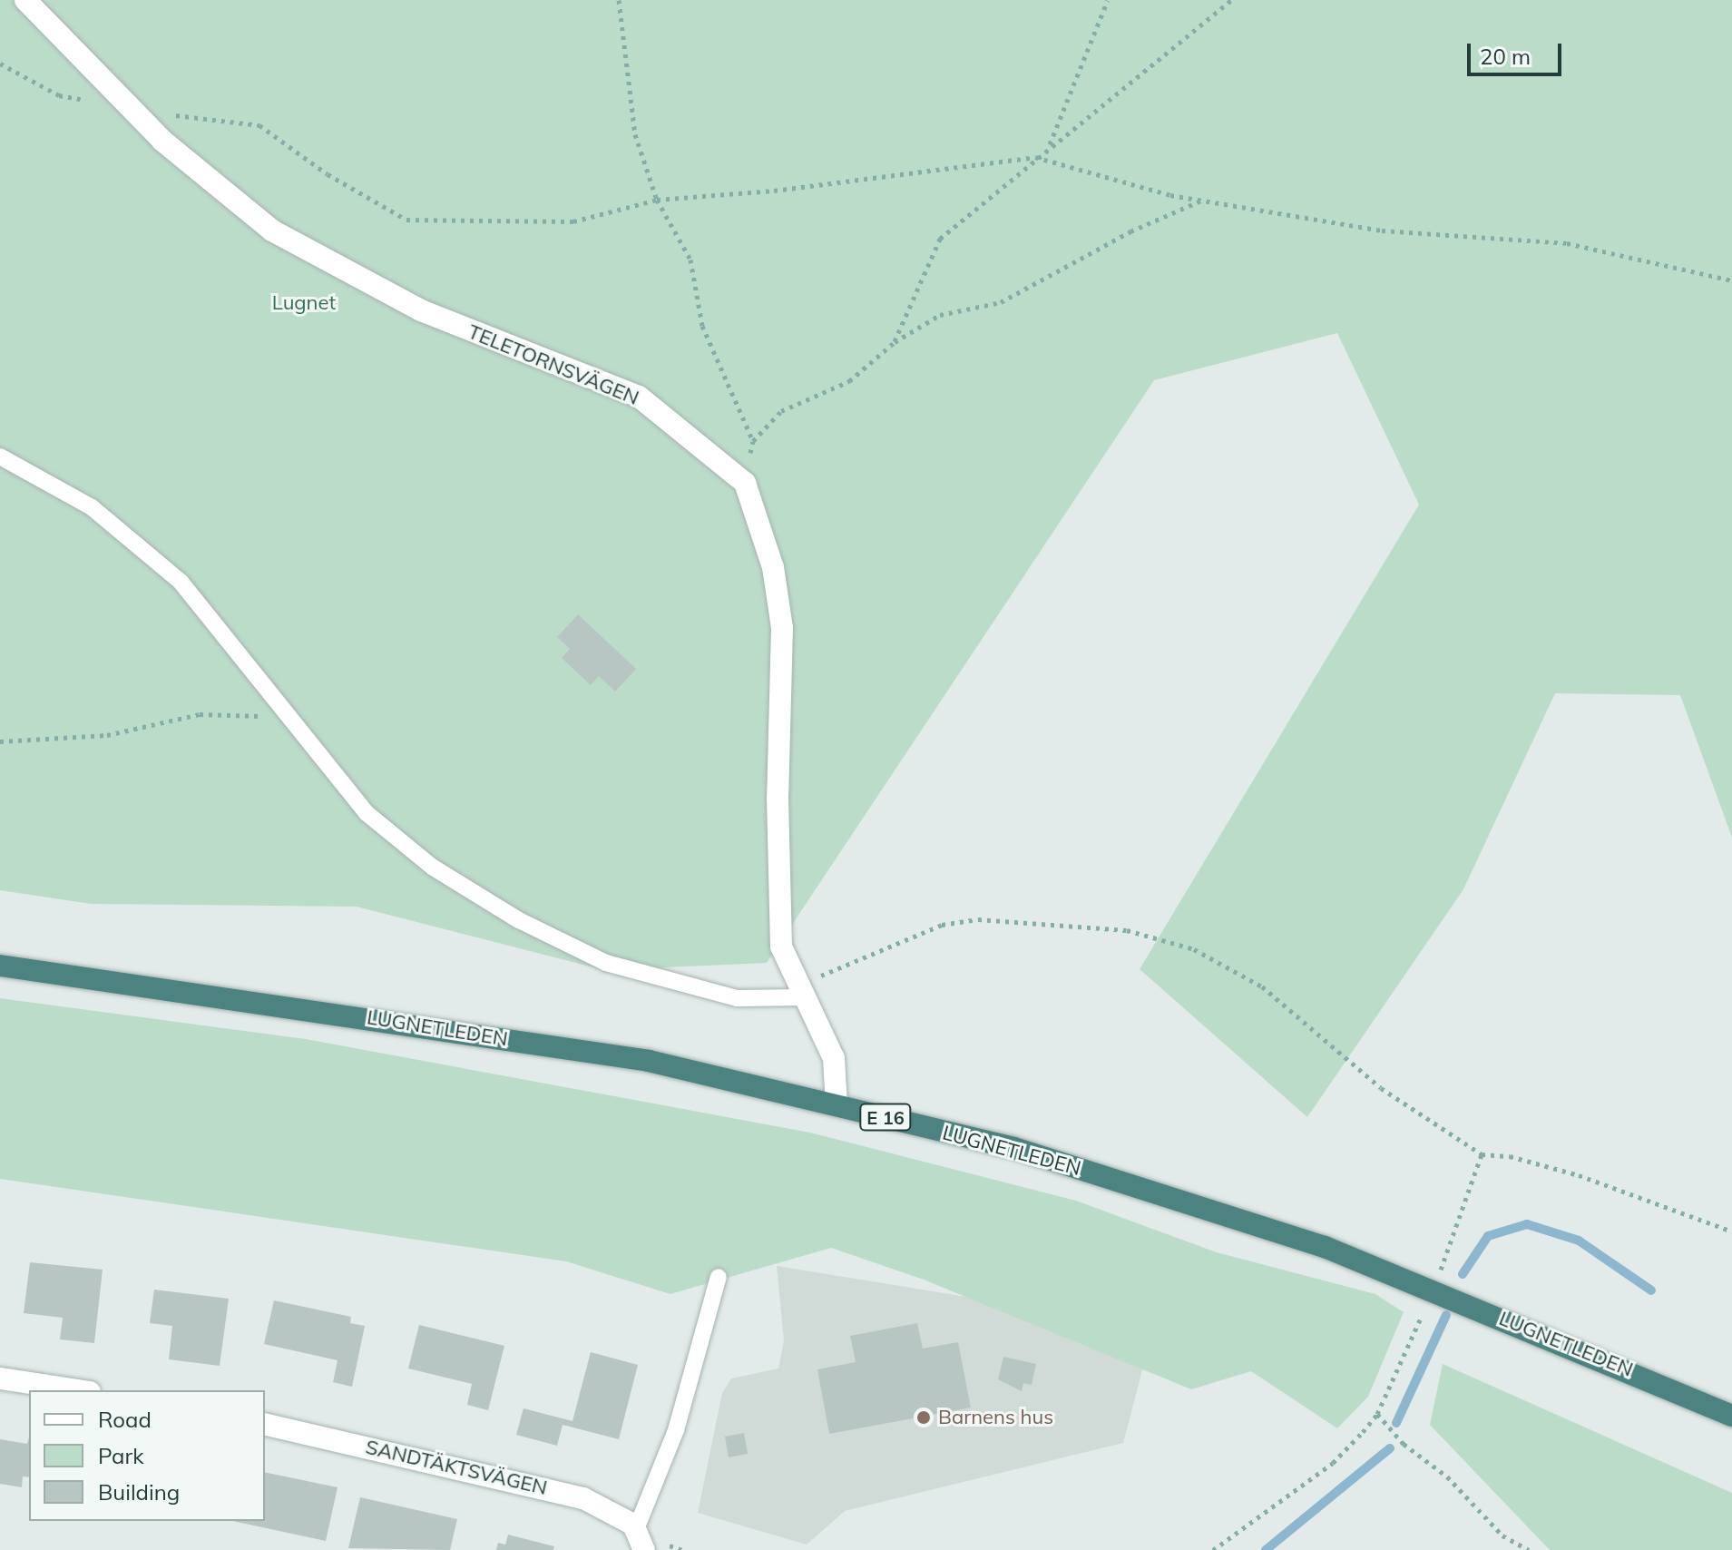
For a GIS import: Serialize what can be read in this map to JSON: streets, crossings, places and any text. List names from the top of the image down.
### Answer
{
  "streets": {
    "highway": ["LUGNETLEDEN", "E 16"],
    "street": ["TELETORNSVÄGEN", "SANDTÄKTSVÄGEN"]
  },
  "parks": ["Lugnet"],
  "places": ["Barnens hus"],
  "legend": ["Road", "Park", "Building"],
  "scale_bar": "20 m"
}
